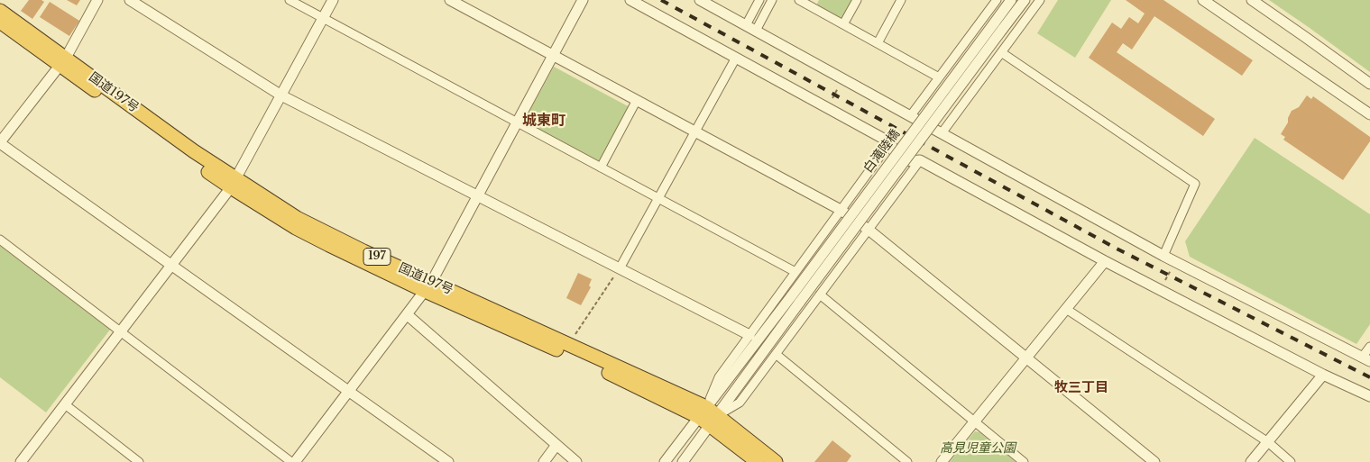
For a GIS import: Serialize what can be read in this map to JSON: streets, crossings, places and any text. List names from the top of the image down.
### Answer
{
  "streets": {
    "highway": ["国道197号", "197"],
    "street": ["白滝陸橋"]
  },
  "crossings": [
    ["国道197号", "白滝陸橋"]
  ],
  "districts": ["城東町", "牧三丁目"],
  "parks": ["高見児童公園"]
}
